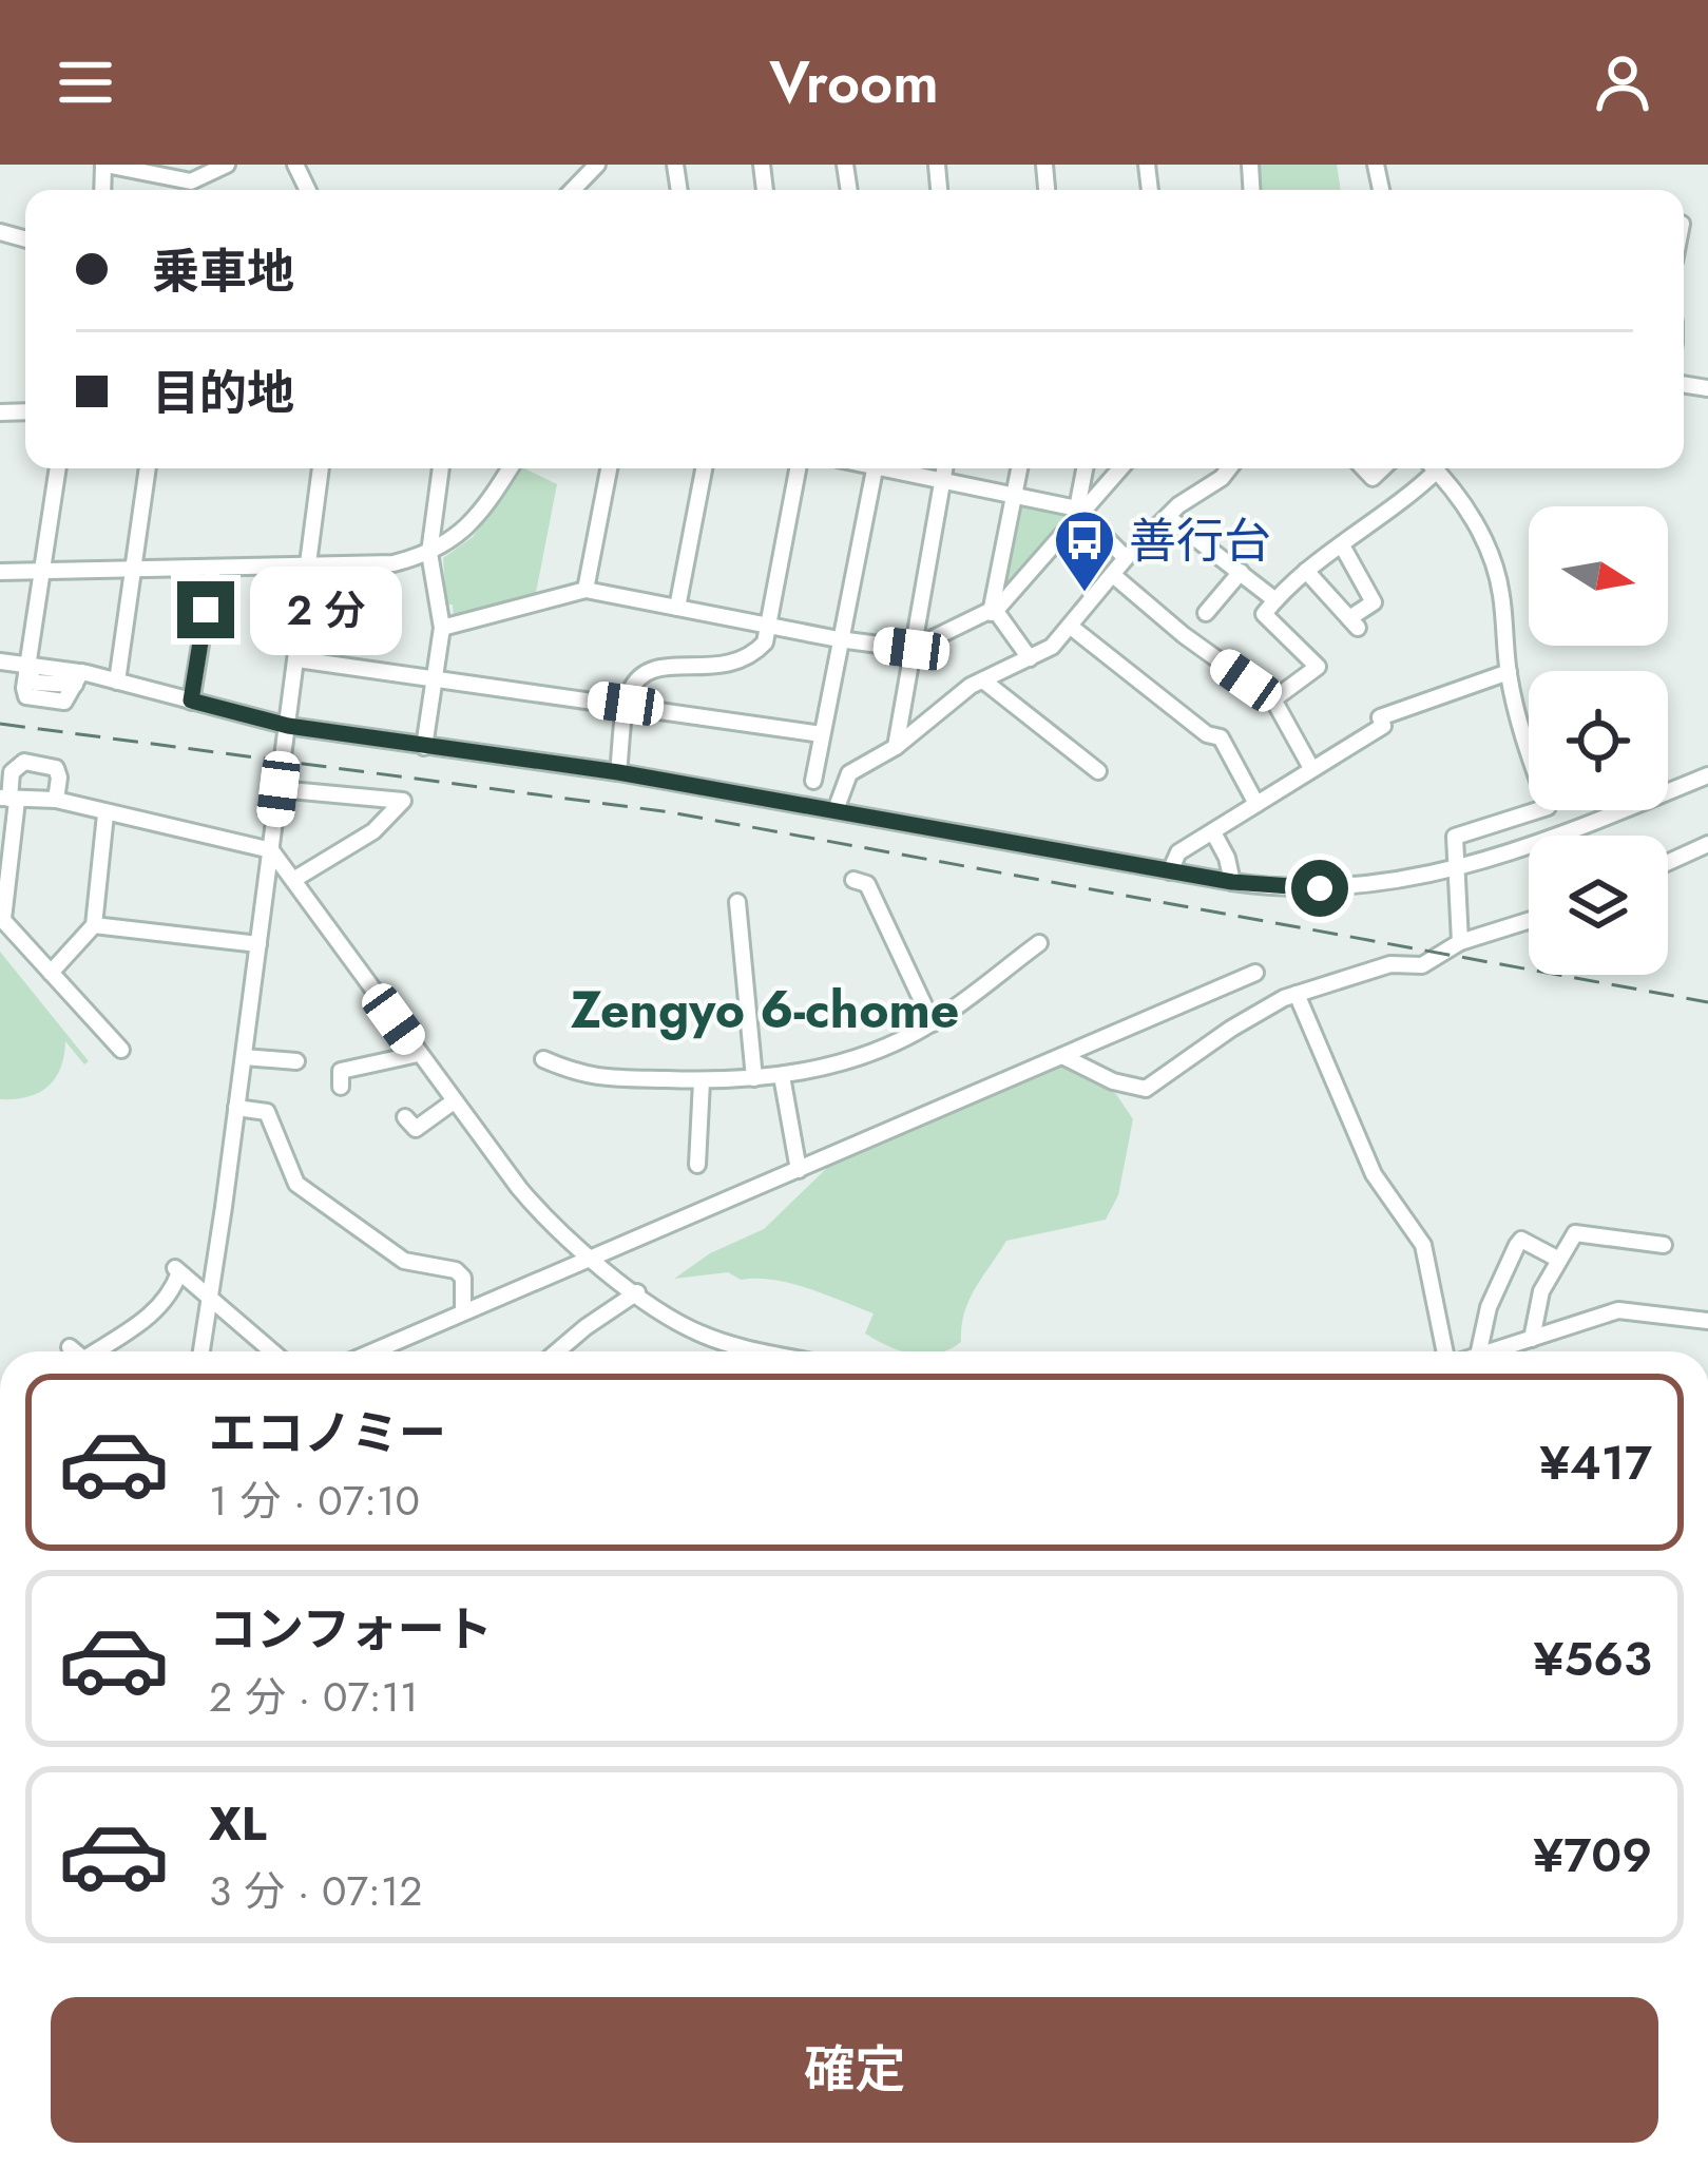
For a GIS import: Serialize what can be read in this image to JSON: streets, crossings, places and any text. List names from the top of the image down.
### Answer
{
  "districts": ["Zengyo 6-chome"],
  "places": {
    "bus stop": ["善行台"]
  },
  "north": "right",
  "page": {
    "header": "Vroom",
    "banner": ["乗車地", "目的地"],
    "bubble": "2 分",
    "list": [
      {
        "name": "エコノミー",
        "note": "1 分 · 07:10",
        "value": "¥417"
      },
      {
        "name": "コンフォート",
        "note": "2 分 · 07:11",
        "value": "¥563"
      },
      {
        "name": "XL",
        "note": "3 分 · 07:12",
        "value": "¥709"
      }
    ],
    "buttons": "確定"
  }
}
